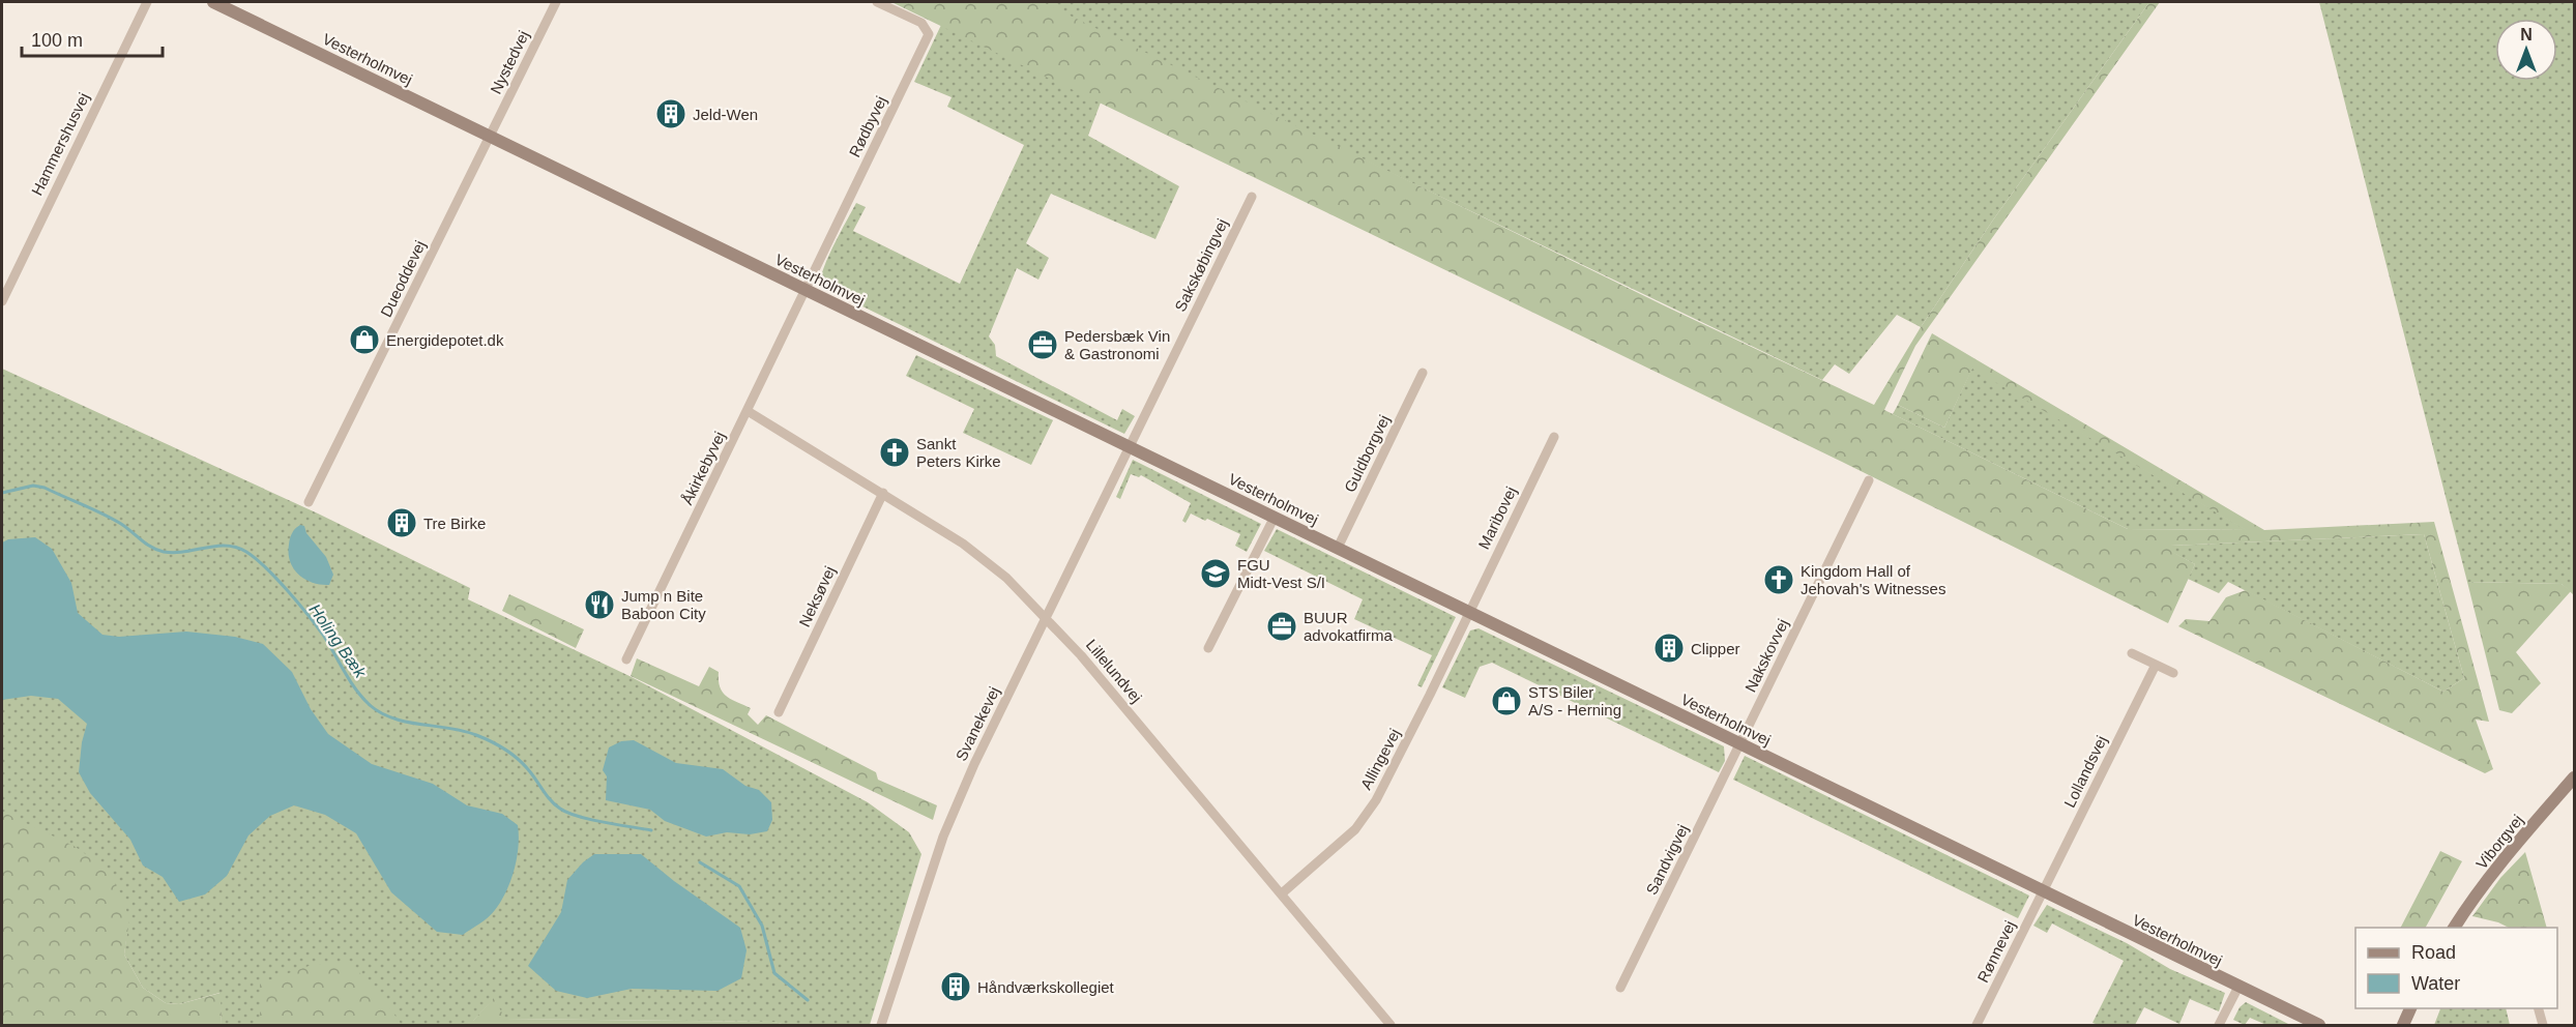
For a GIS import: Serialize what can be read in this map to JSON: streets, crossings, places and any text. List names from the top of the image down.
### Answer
{
  "streets": {
    "street": [
      "Vesterholmvej",
      "Nystedvej",
      "Rødbyvej",
      "Hammershusvej",
      "Sakskøbingvej",
      "Dueoddevej",
      "Guldborgvej",
      "Åkirkebyvej",
      "Maribovej",
      "Neksøvej",
      "Nakskovvej",
      "Lillelundvej",
      "Svanekevej",
      "Allingevej",
      "Lollandsvej",
      "Viborgvej",
      "Sandvigvej",
      "Rønnevej"
    ]
  },
  "crossings": [
    ["Vesterholmvej", "Nystedvej"],
    ["Vesterholmvej", "Rødbyvej"],
    ["Vesterholmvej", "Sakskøbingvej"],
    ["Vesterholmvej", "Dueoddevej"],
    ["Vesterholmvej", "Guldborgvej"],
    ["Vesterholmvej", "Åkirkebyvej"],
    ["Vesterholmvej", "Maribovej"],
    ["Vesterholmvej", "Nakskovvej"],
    ["Vesterholmvej", "Svanekevej"],
    ["Vesterholmvej", "Allingevej"],
    ["Vesterholmvej", "Lollandsvej"],
    ["Vesterholmvej", "Sandvigvej"],
    ["Vesterholmvej", "Rønnevej"],
    ["Nystedvej", "Dueoddevej"],
    ["Rødbyvej", "Åkirkebyvej"],
    ["Sakskøbingvej", "Svanekevej"],
    ["Åkirkebyvej", "Lillelundvej"],
    ["Maribovej", "Allingevej"],
    ["Neksøvej", "Lillelundvej"],
    ["Nakskovvej", "Sandvigvej"],
    ["Lillelundvej", "Svanekevej"],
    ["Lillelundvej", "Allingevej"],
    ["Lollandsvej", "Rønnevej"]
  ],
  "water": ["Holing Bæk"],
  "places": {
    "building": [
      "Jeld-Wen",
      "Tre Birke",
      "Clipper",
      "Håndværkskollegiet"
    ],
    "shop": ["Energidepotet.dk", "STS Biler A/S - Herning"],
    "office": ["Pedersbæk Vin & Gastronomi", "BUUR advokatfirma"],
    "church": ["Sankt Peters Kirke", "Kingdom Hall of Jehovah's Witnesses"],
    "school or university": ["FGU Midt-Vest S/I"],
    "restaurant": ["Jump n Bite Baboon City"]
  },
  "legend": ["Road", "Water"],
  "scale_bar": "100 m",
  "north": "top"
}
